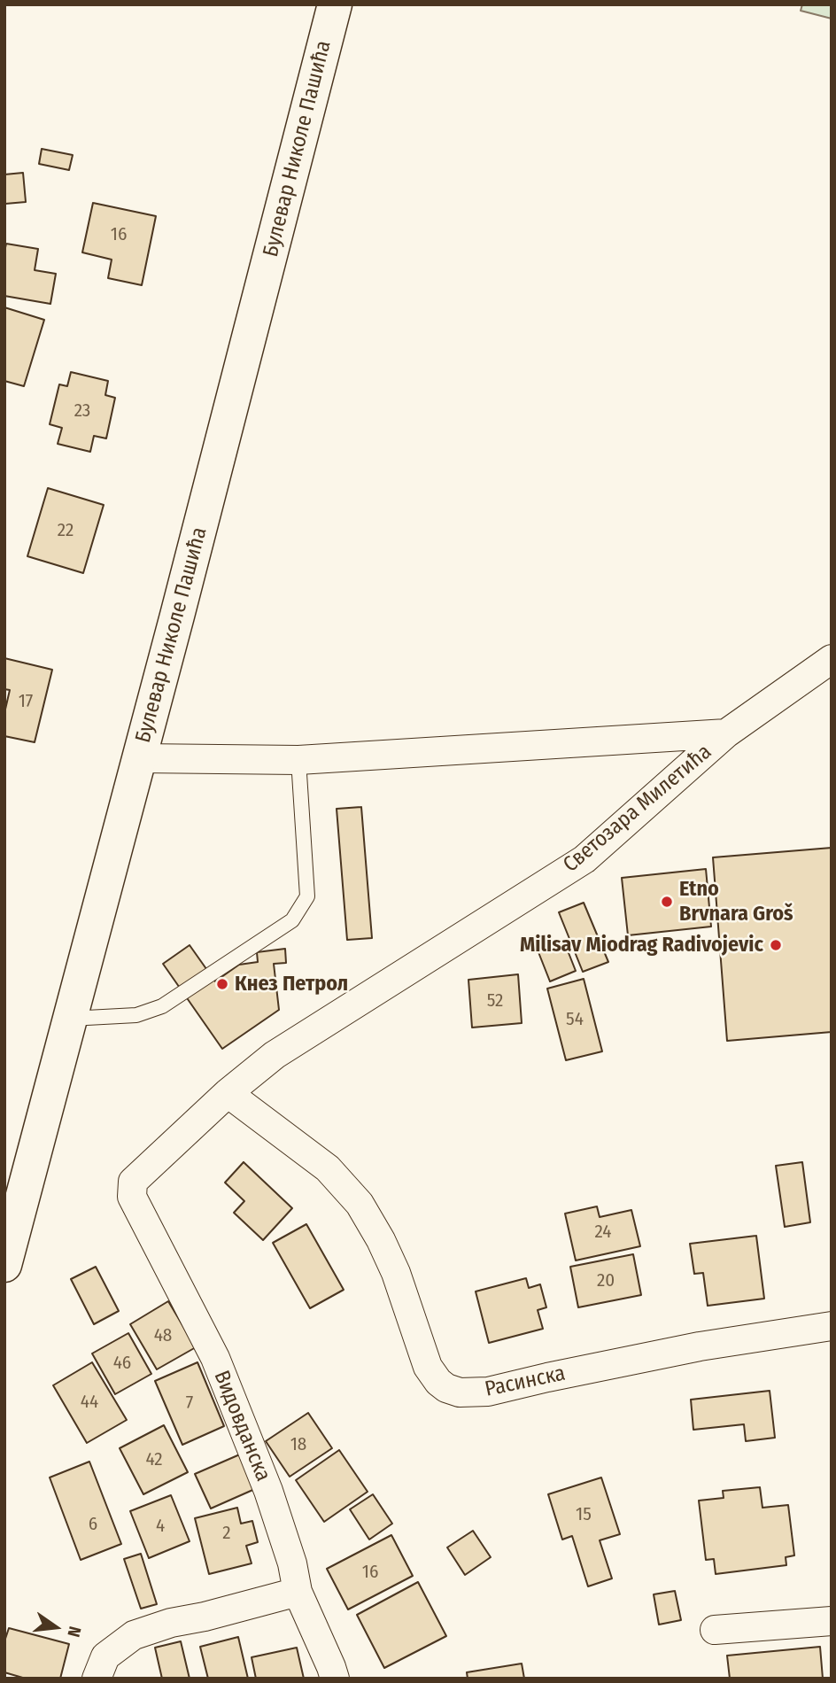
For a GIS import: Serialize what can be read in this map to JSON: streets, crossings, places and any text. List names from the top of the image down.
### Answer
{
  "streets": {
    "street": [
      "Булевар Николе Пашића",
      "Светозара Милетића",
      "Расинска",
      "Видовданска"
    ]
  },
  "crossings": [
    ["Булевар Николе Пашића", "Светозара Милетића"],
    ["Светозара Милетића", "Расинска"],
    ["Светозара Милетића", "Видовданска"]
  ],
  "places": ["Etno Brvnara Groš", "Milisav Miodrag Radivojevic", "Кнез Петрол"],
  "house_numbers": [
    "16",
    "23",
    "22",
    "17",
    "52",
    "54",
    "24",
    "20",
    "48",
    "46",
    "44",
    "7",
    "18",
    "42",
    "15",
    "6",
    "4",
    "2",
    "16"
  ],
  "north": "right"
}
